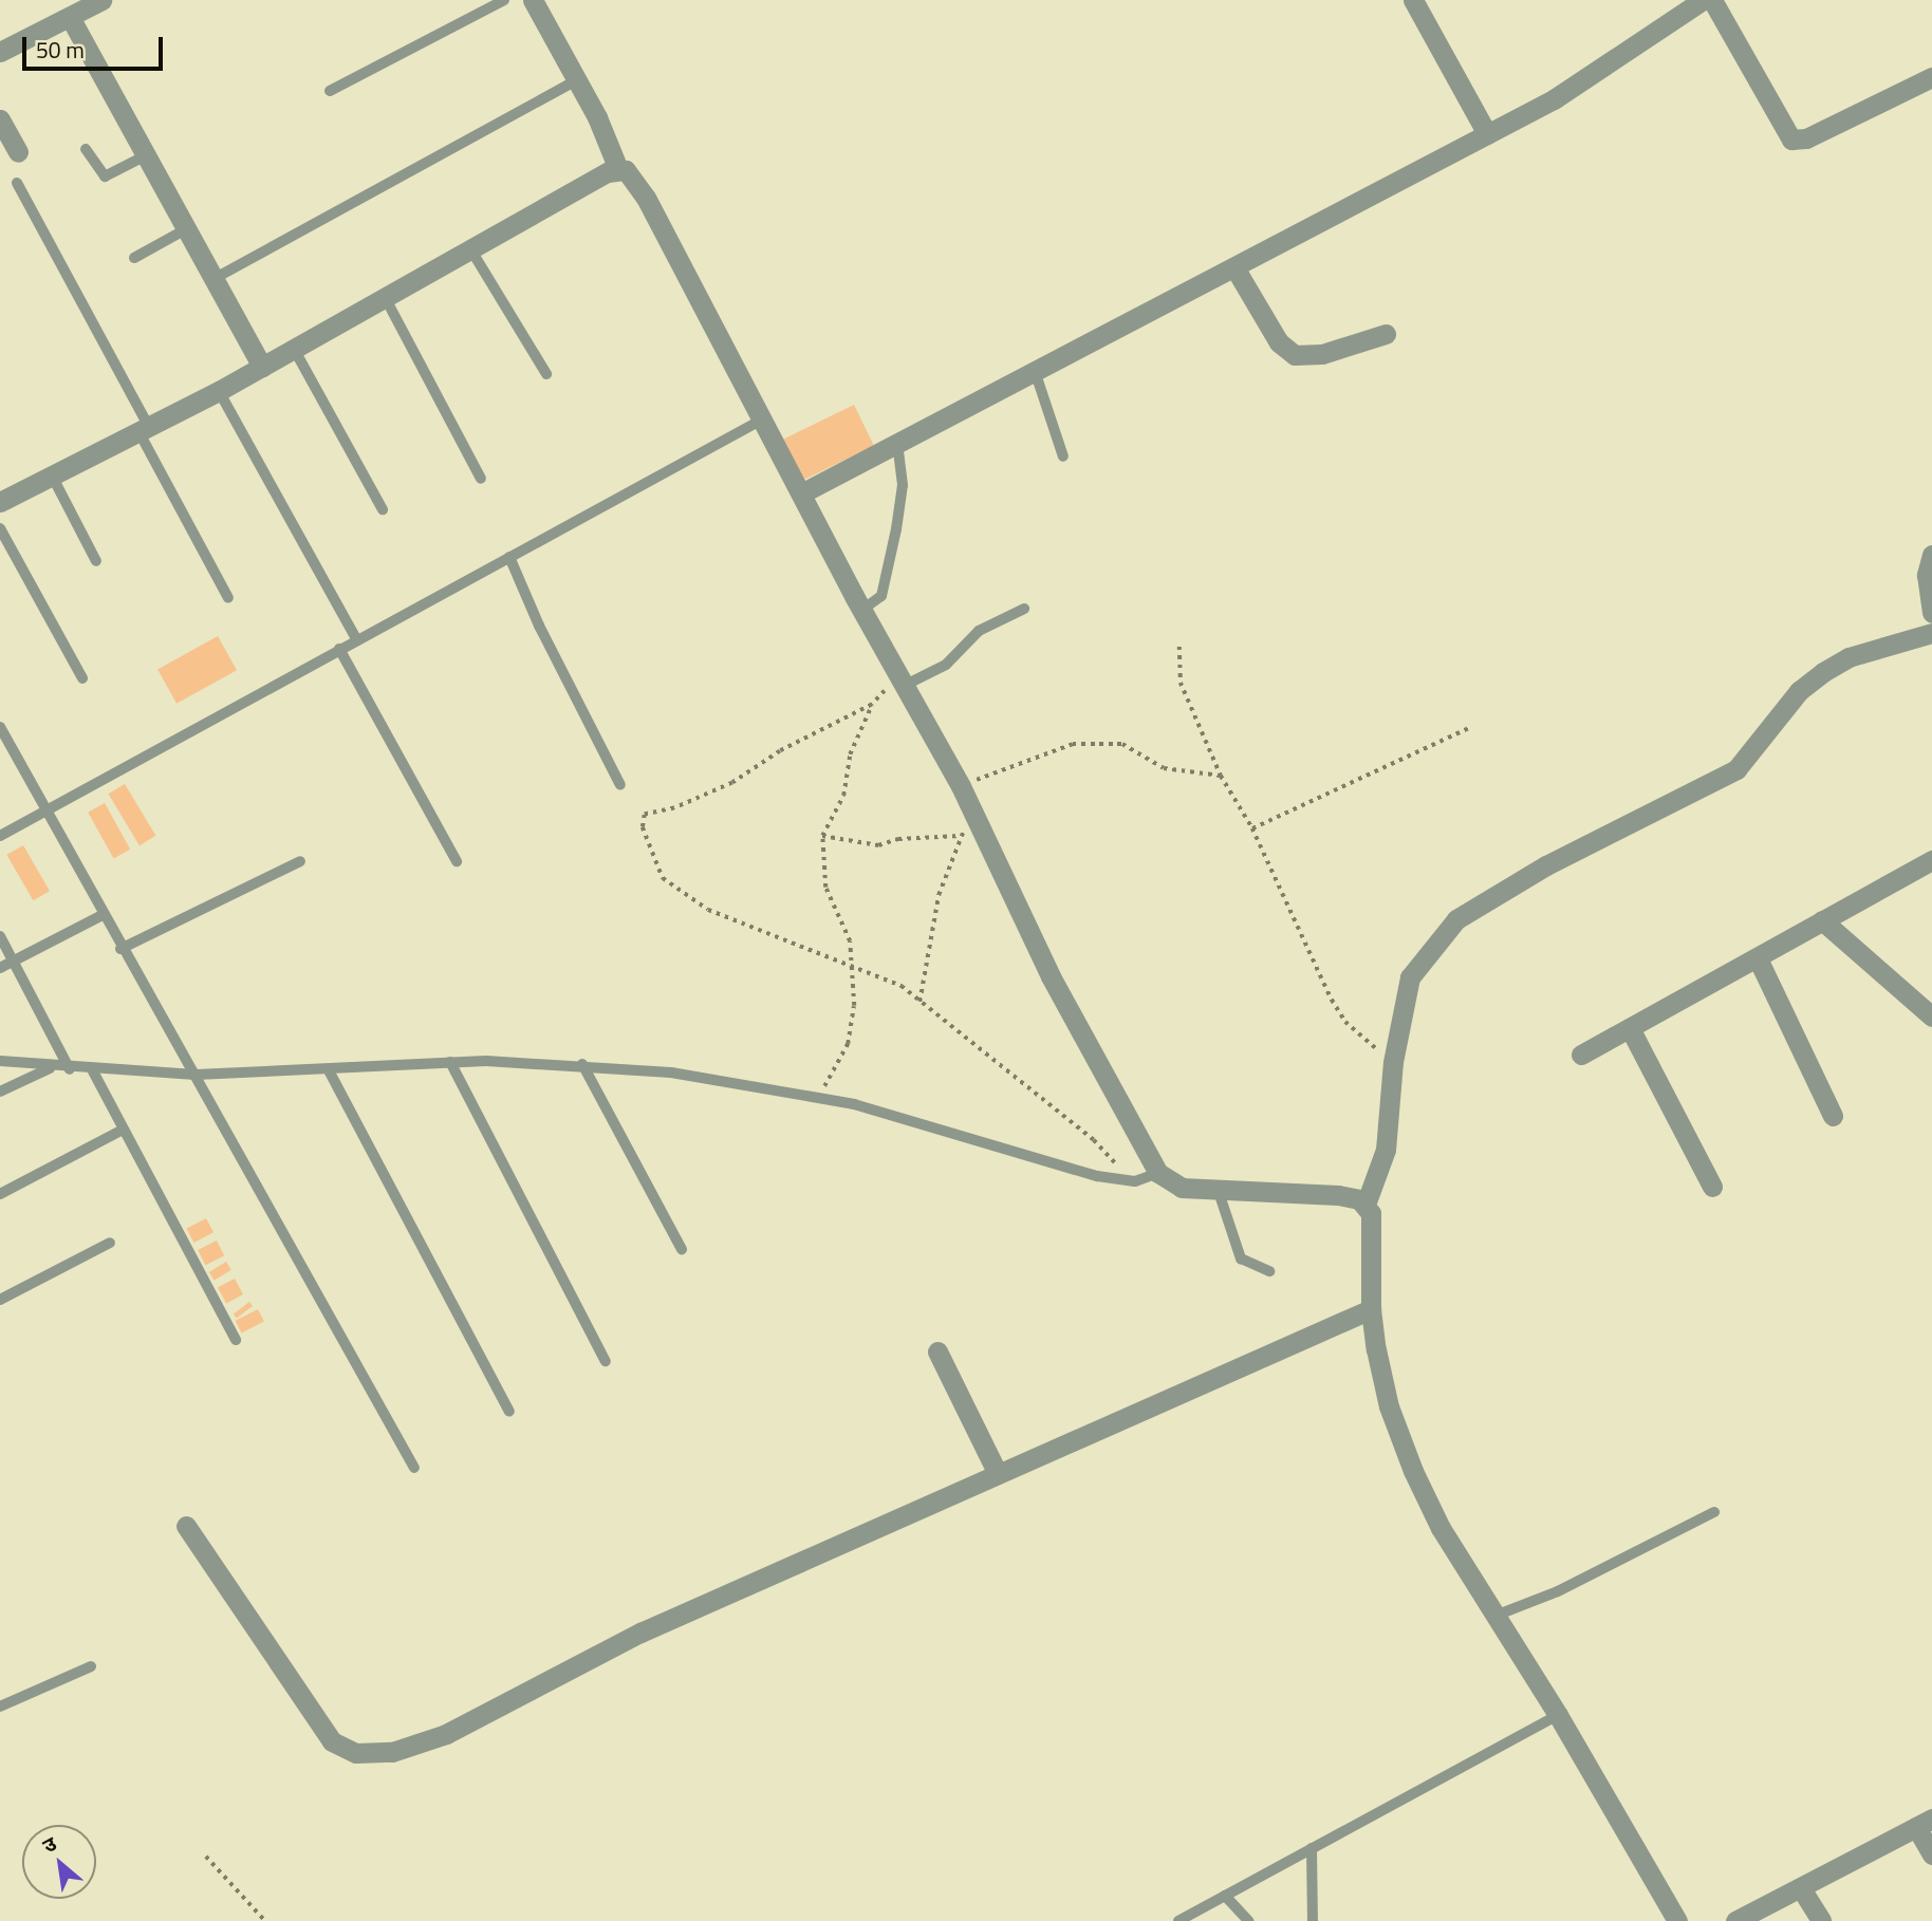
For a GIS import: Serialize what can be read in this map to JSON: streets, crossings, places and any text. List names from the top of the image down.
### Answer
{
  "scale_bar": "50 m",
  "north": "top left"
}
